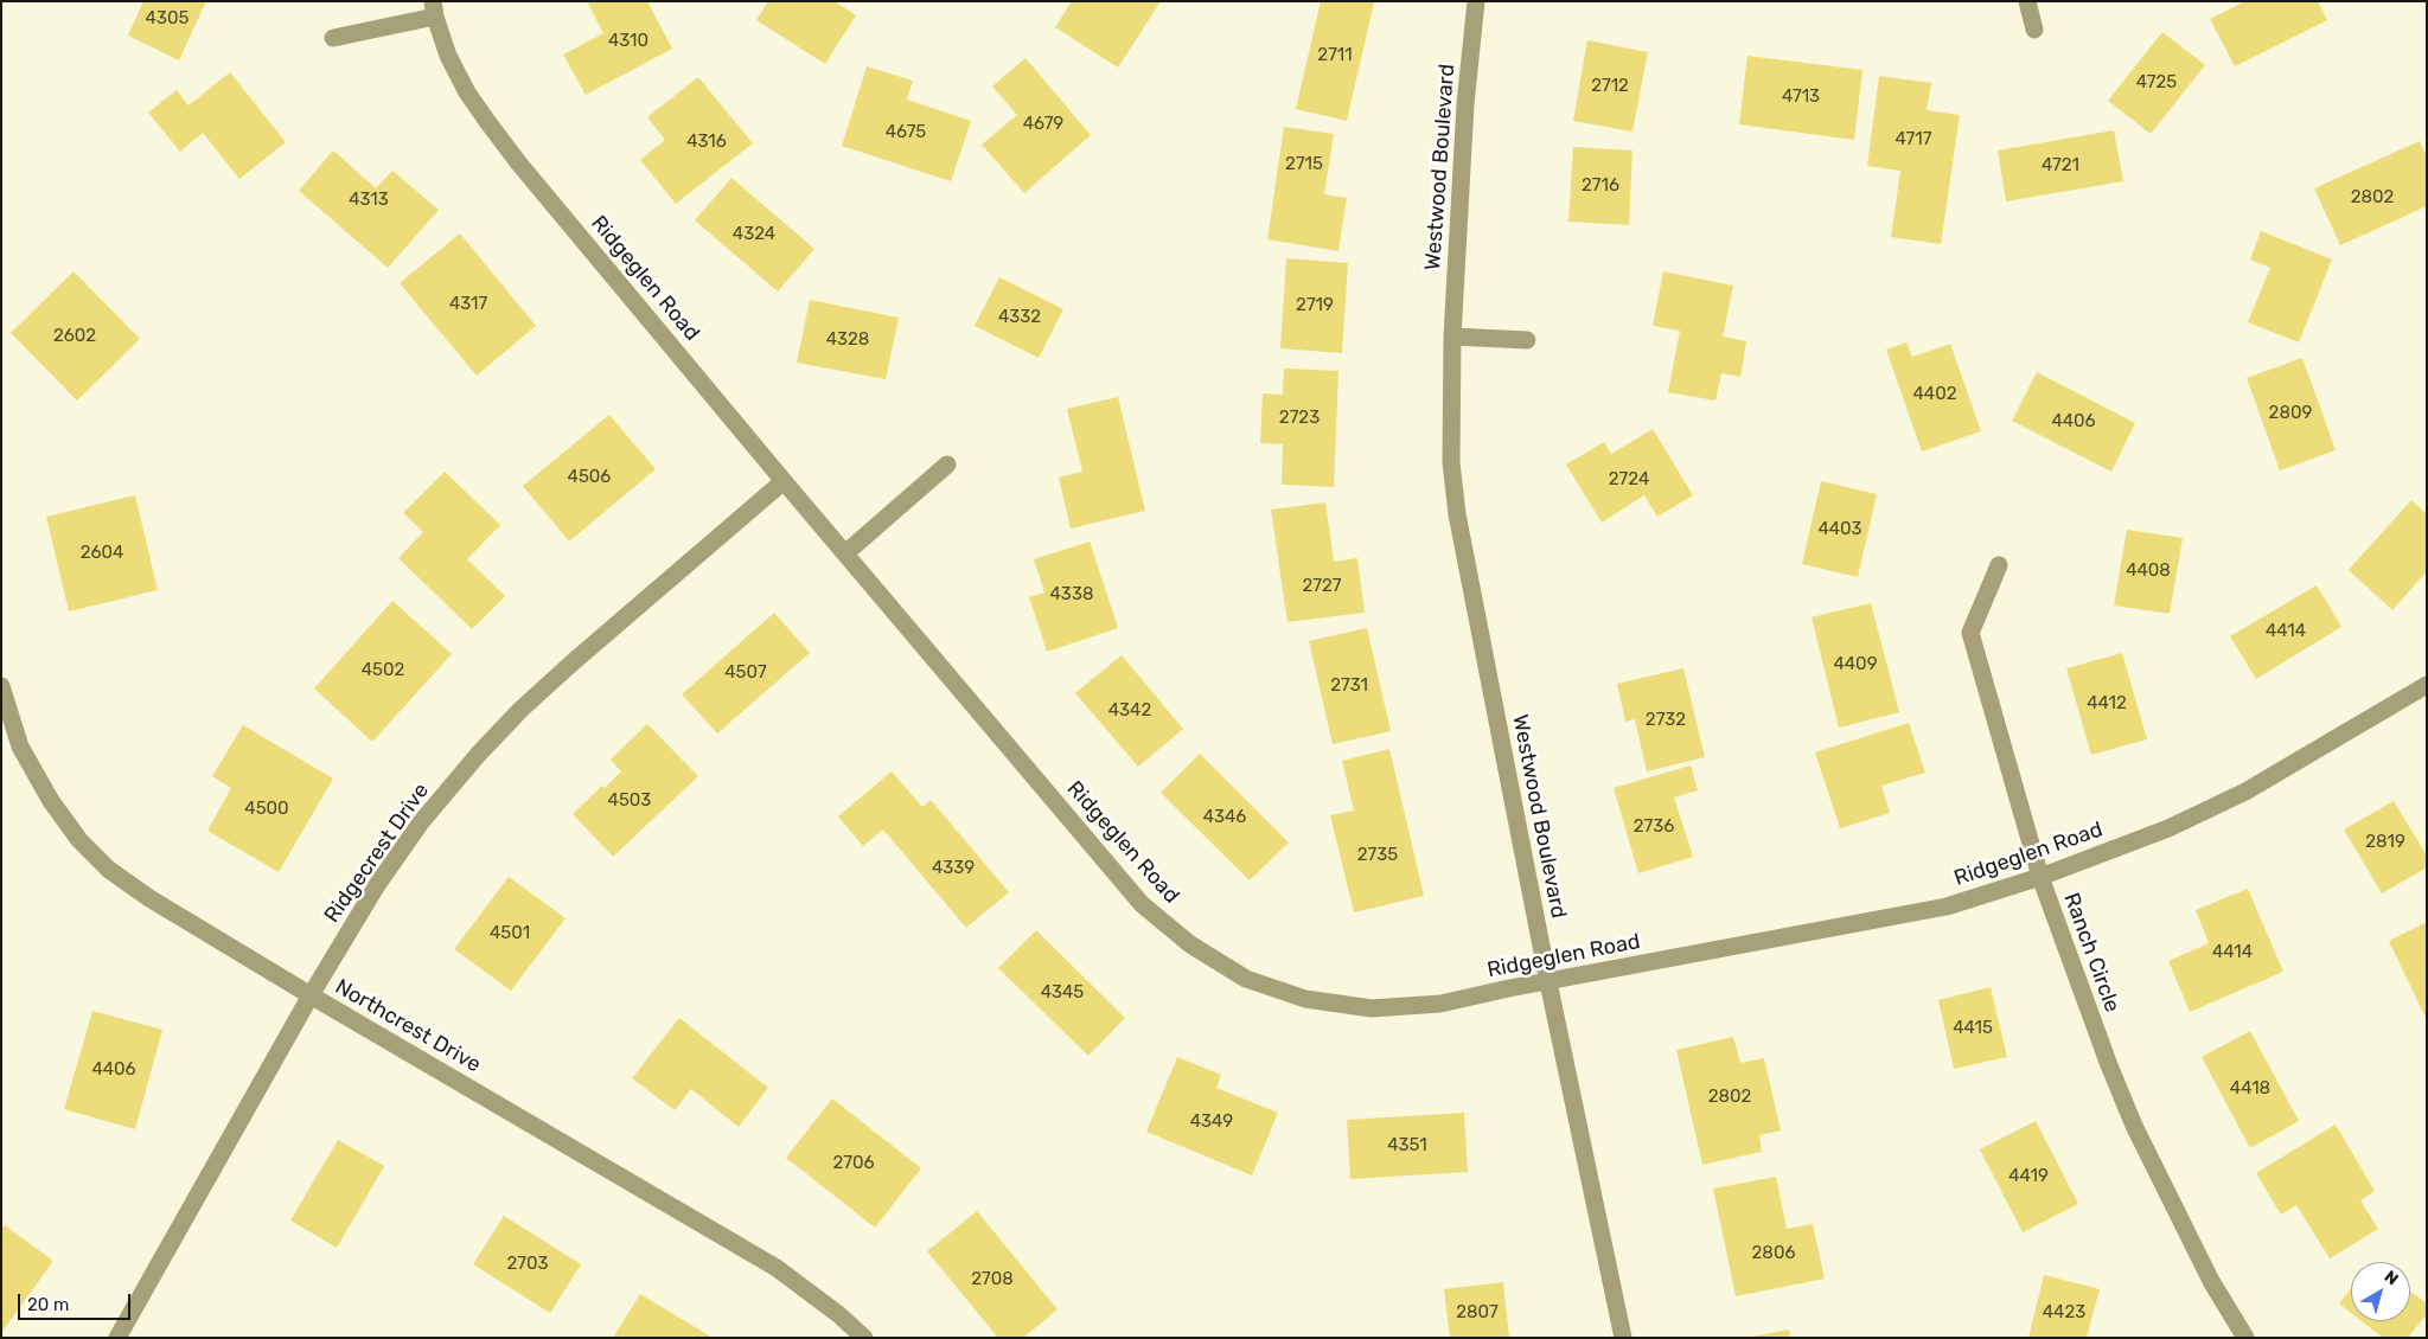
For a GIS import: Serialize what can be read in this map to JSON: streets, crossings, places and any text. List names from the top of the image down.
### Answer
{
  "streets": {
    "street": [
      "Westwood Boulevard",
      "Ridgeglen Road",
      "Ridgecrest Drive",
      "Ranch Circle",
      "Northcrest Drive"
    ]
  },
  "crossings": [
    ["Westwood Boulevard", "Ridgeglen Road"],
    ["Ridgeglen Road", "Ridgecrest Drive"],
    ["Ridgeglen Road", "Ranch Circle"],
    ["Ridgecrest Drive", "Northcrest Drive"]
  ],
  "house_numbers": [
    "4305",
    "4310",
    "2711",
    "4725",
    "2712",
    "4713",
    "4679",
    "4675",
    "4717",
    "4316",
    "2715",
    "4721",
    "2716",
    "2802",
    "4313",
    "4324",
    "4317",
    "2719",
    "4332",
    "2602",
    "4328",
    "4402",
    "2809",
    "2723",
    "4406",
    "4506",
    "2724",
    "4403",
    "2604",
    "4408",
    "2727",
    "4338",
    "4414",
    "4409",
    "4502",
    "4507",
    "2731",
    "4412",
    "4342",
    "2732",
    "4503",
    "4500",
    "4346",
    "2736",
    "2819",
    "2735",
    "4339",
    "4501",
    "4414",
    "4345",
    "4415",
    "4406",
    "4418",
    "2802",
    "4349",
    "4351",
    "2706",
    "4419",
    "2806",
    "2703",
    "2708",
    "2807",
    "4423"
  ],
  "scale_bar": "20 m",
  "north": "top right"
}
